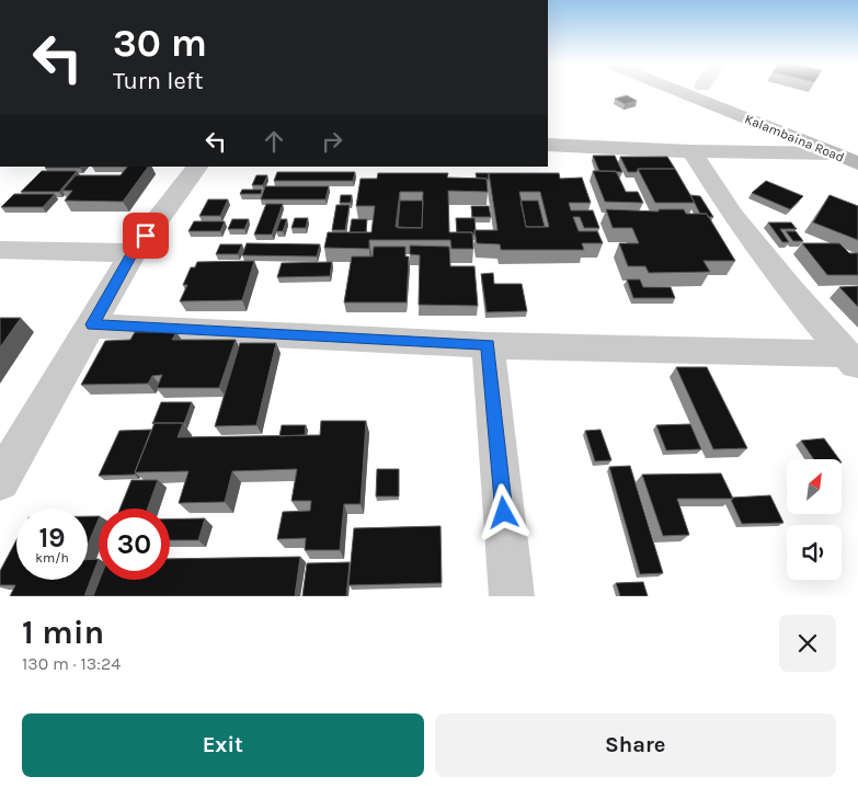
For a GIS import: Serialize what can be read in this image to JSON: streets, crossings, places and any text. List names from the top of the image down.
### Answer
{
  "streets": {
    "main road": ["Kalambaina Road"]
  },
  "north": "top right",
  "page": {
    "turn": ["30 m", "Turn left"],
    "speed": "19 km/h",
    "limit": "30",
    "heading": ["1 min", "130 m · 13:24"],
    "buttons": ["Exit", "Share"]
  }
}
